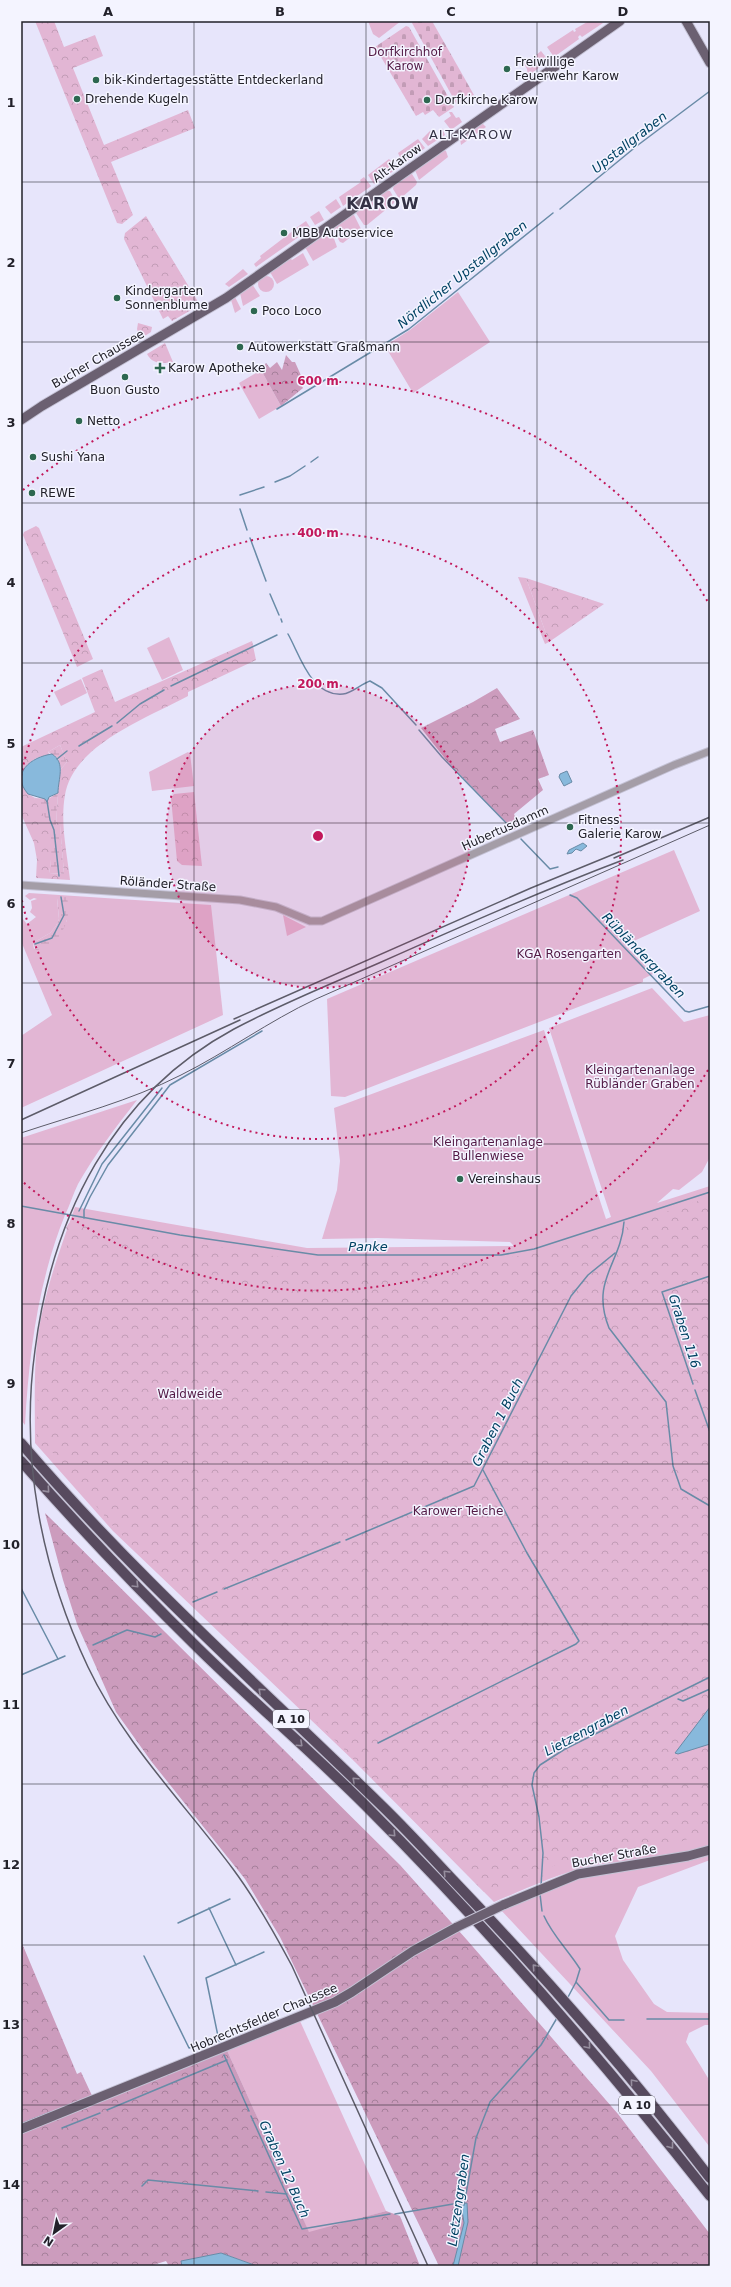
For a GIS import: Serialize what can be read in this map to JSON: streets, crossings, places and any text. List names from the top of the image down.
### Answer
{
  "streets": {
    "highway": ["A 10"],
    "main road": [
      "Alt-Karow",
      "Bucher Chaussee",
      "Bucher Straße",
      "Hobrechtsfelder Chaussee"
    ],
    "street": ["Hubertusdamm", "Röländer Straße"]
  },
  "crossings": [
    ["Alt-Karow", "Bucher Chaussee"],
    ["Hubertusdamm", "Röländer Straße"],
    ["Bucher Straße", "Hobrechtsfelder Chaussee"]
  ],
  "districts": ["ALT-KAROW", "KAROW"],
  "water": [
    "Upstallgraben",
    "Nördlicher Upstallgraben",
    "Rübländergraben",
    "Panke",
    "Graben 116",
    "Graben 1 Buch",
    "Lietzengraben",
    "Graben 12 Buch"
  ],
  "parks": [
    "Dorfkirchhof Karow",
    "KGA Rosengarten",
    "Kleingartenanlage Rübländer Graben",
    "Kleingartenanlage Bullenwiese",
    "Waldweide",
    "Karower Teiche"
  ],
  "places": {
    "other": [
      "Freiwillige Feuerwehr Karow",
      "bik-Kindertagesstätte Entdeckerland",
      "Drehende Kugeln",
      "Dorfkirche Karow",
      "MBB Autoservice",
      "Kindergarten Sonnenblume",
      "Poco Loco",
      "Autowerkstatt Graßmann",
      "Buon Gusto",
      "Netto",
      "Sushi Yana",
      "REWE",
      "Fitness Galerie Karow",
      "Vereinshaus"
    ],
    "health": ["Karow Apotheke"]
  },
  "north": "bottom left",
  "grid": {
    "columns": [
      "A",
      "B",
      "C",
      "D"
    ],
    "rows": [
      "1",
      "2",
      "3",
      "4",
      "5",
      "6",
      "7",
      "8",
      "9",
      "10",
      "11",
      "12",
      "13",
      "14"
    ]
  },
  "rings": ["600 m", "400 m", "200 m"]
}
